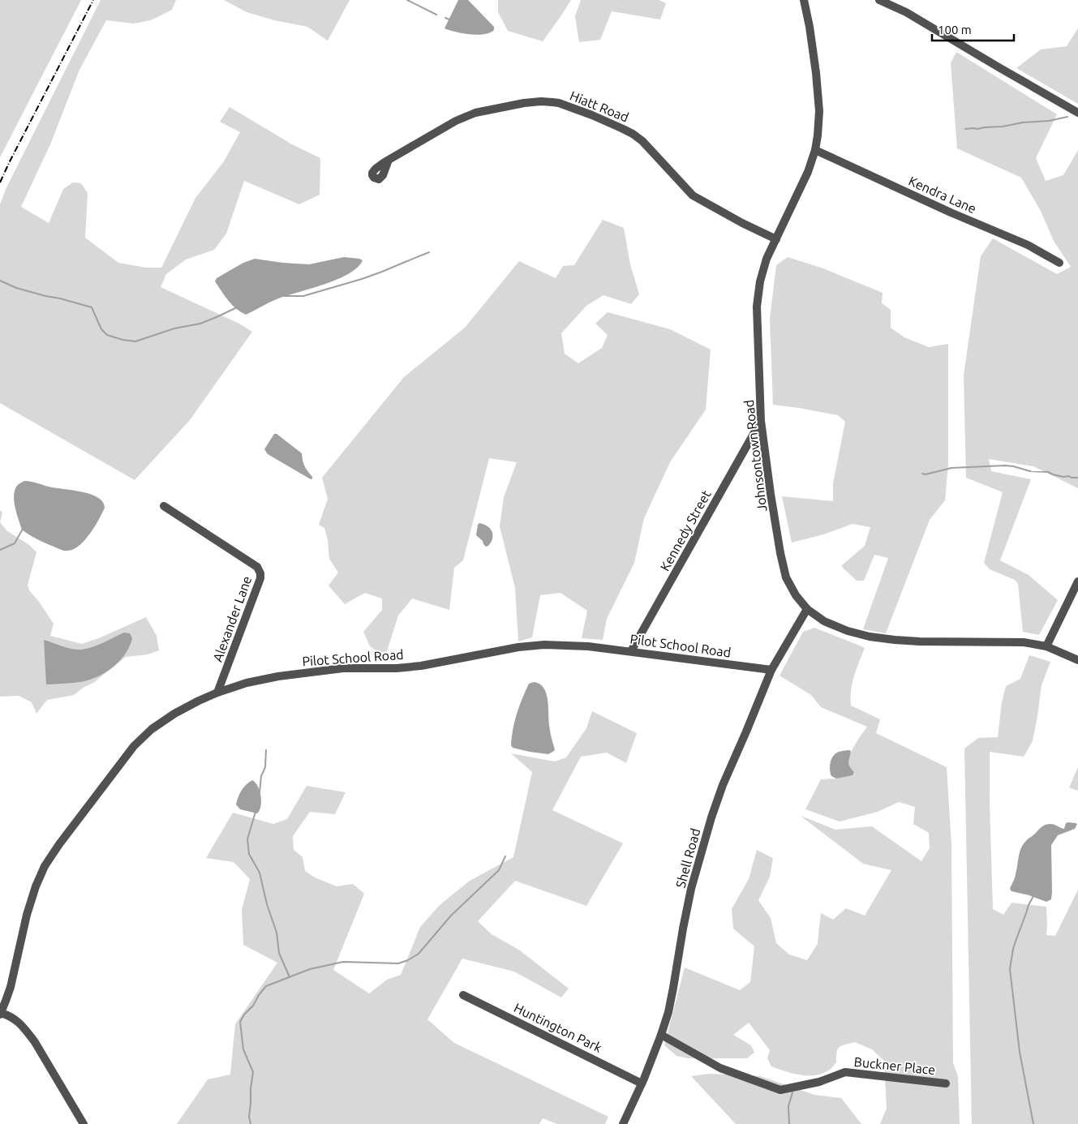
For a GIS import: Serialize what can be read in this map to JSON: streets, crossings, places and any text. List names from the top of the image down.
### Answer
{
  "streets": {
    "street": [
      "Hiatt Road",
      "Kendra Lane",
      "Johnsontown Road",
      "Kennedy Street",
      "Alexander Lane",
      "Pilot School Road",
      "Shell Road",
      "Huntington Park",
      "Buckner Place"
    ]
  },
  "crossings": [
    ["Hiatt Road", "Johnsontown Road"],
    ["Kendra Lane", "Johnsontown Road"],
    ["Johnsontown Road", "Kennedy Street"],
    ["Johnsontown Road", "Shell Road"],
    ["Kennedy Street", "Pilot School Road"],
    ["Alexander Lane", "Pilot School Road"],
    ["Pilot School Road", "Shell Road"],
    ["Shell Road", "Huntington Park"],
    ["Shell Road", "Buckner Place"]
  ],
  "scale_bar": "100 m"
}
